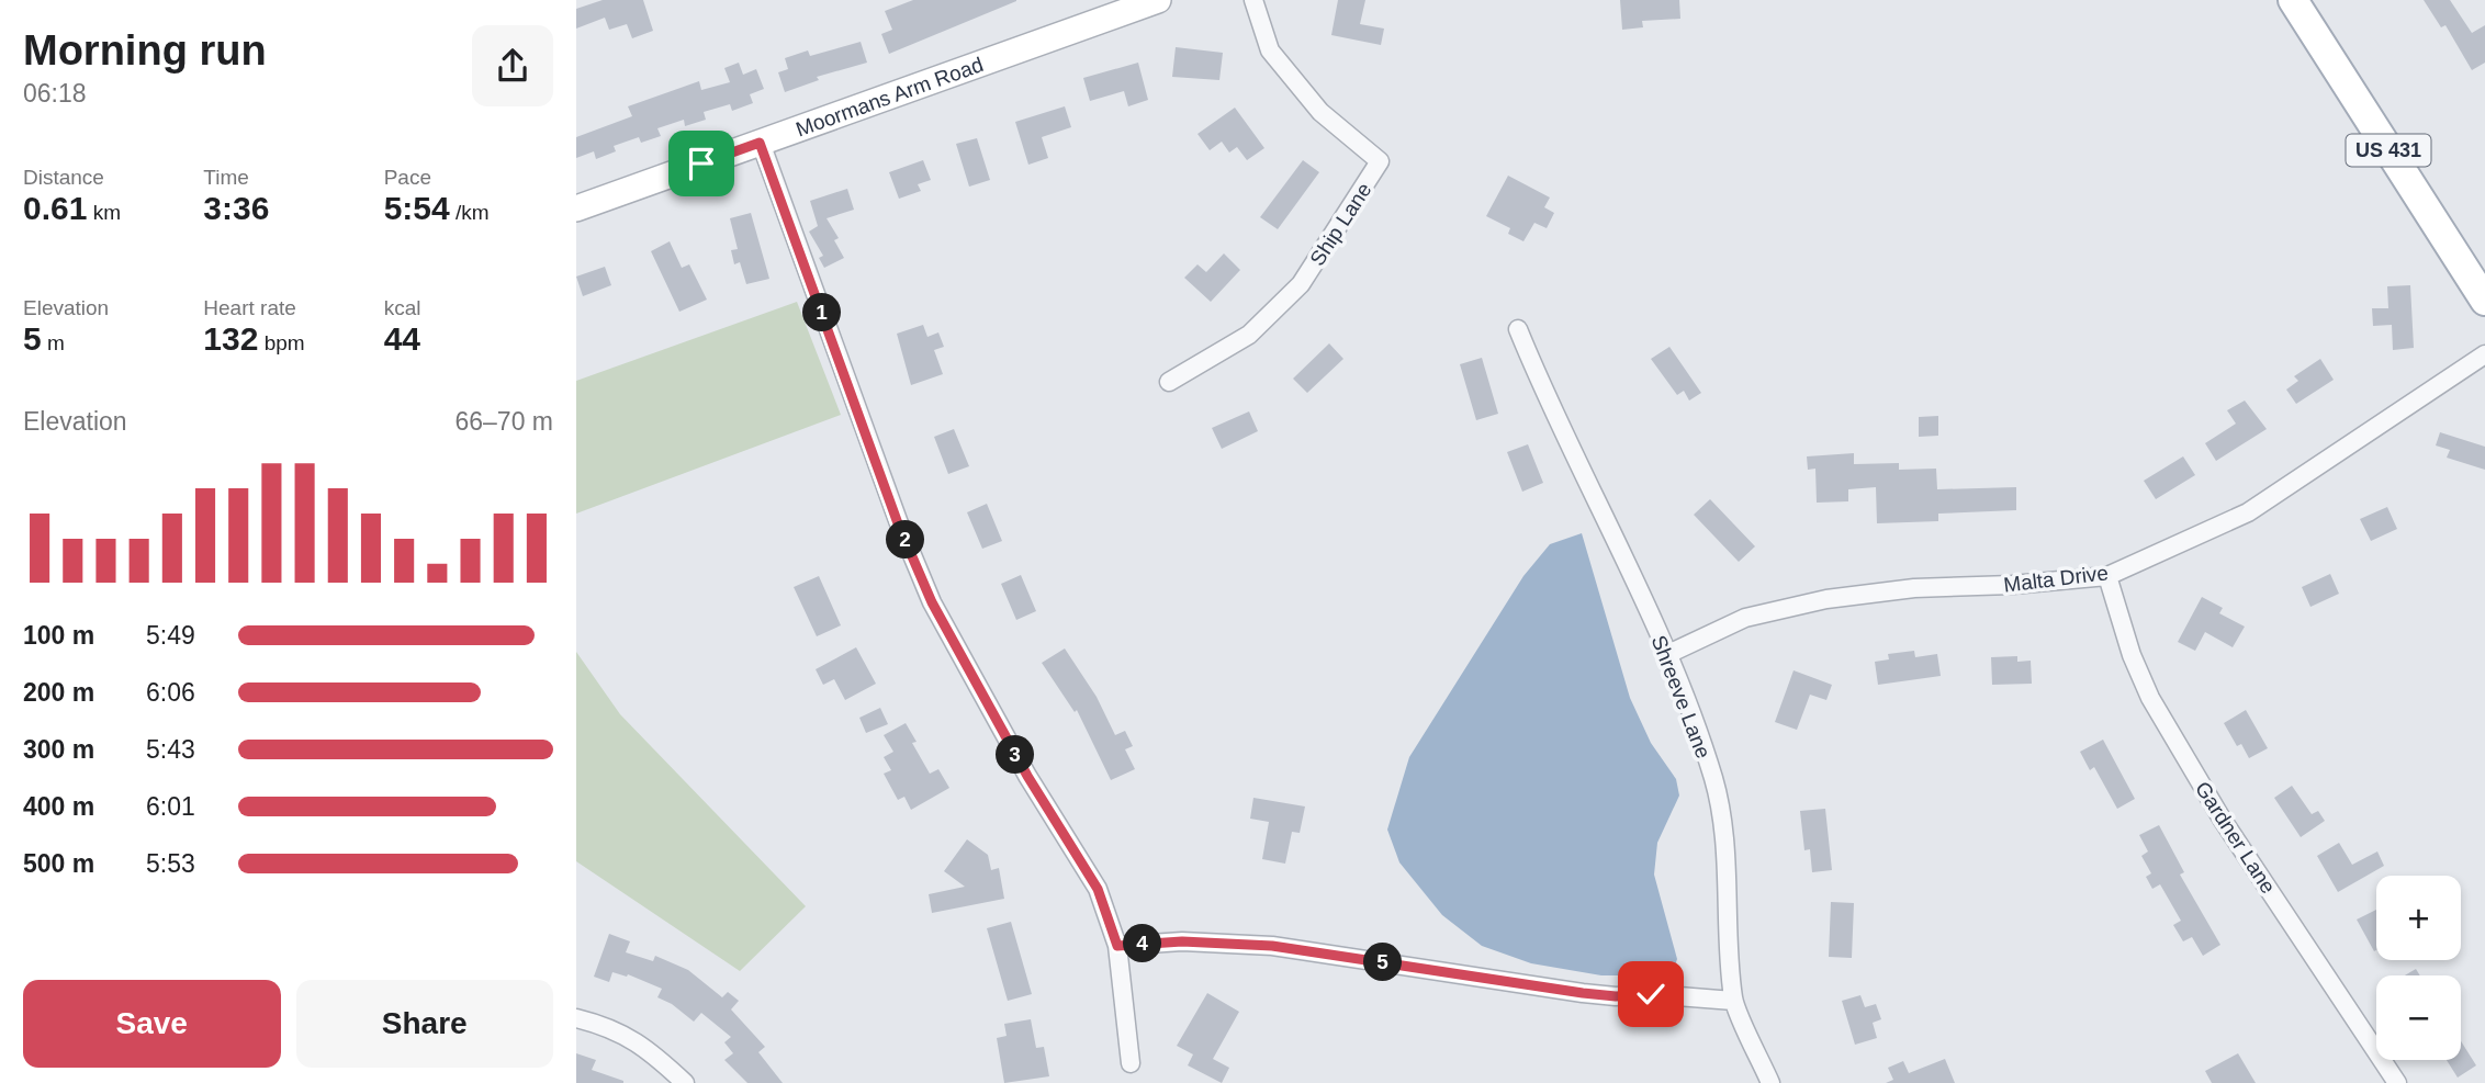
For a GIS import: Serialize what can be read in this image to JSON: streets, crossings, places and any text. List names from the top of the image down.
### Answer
{
  "streets": {
    "main road": ["US 431"],
    "street": [
      "Moormans Arm Road",
      "Ship Lane",
      "Malta Drive",
      "Shreeve Lane",
      "Gardner Lane"
    ]
  },
  "crossings": [
    ["Malta Drive", "Shreeve Lane"],
    ["Malta Drive", "Gardner Lane"]
  ],
  "page": {
    "heading": ["Morning run", "06:18"],
    "stats": [
      ["Distance", "0.61 km"],
      ["Time", "3:36"],
      ["Pace", "5:54 /km"],
      ["Elevation", "5 m"],
      ["Heart rate", "132 bpm"],
      ["kcal", "44"]
    ],
    "pins": [
      "1",
      "2",
      "3",
      "4",
      "5"
    ],
    "chart": ["Elevation", "66–70 m"],
    "list": [
      {
        "name": "100 m",
        "note": "5:49"
      },
      {
        "name": "200 m",
        "note": "6:06"
      },
      {
        "name": "300 m",
        "note": "5:43"
      },
      {
        "name": "400 m",
        "note": "6:01"
      },
      {
        "name": "500 m",
        "note": "5:53"
      }
    ],
    "map_buttons": ["+", "−"],
    "buttons": ["Save", "Share"]
  }
}
